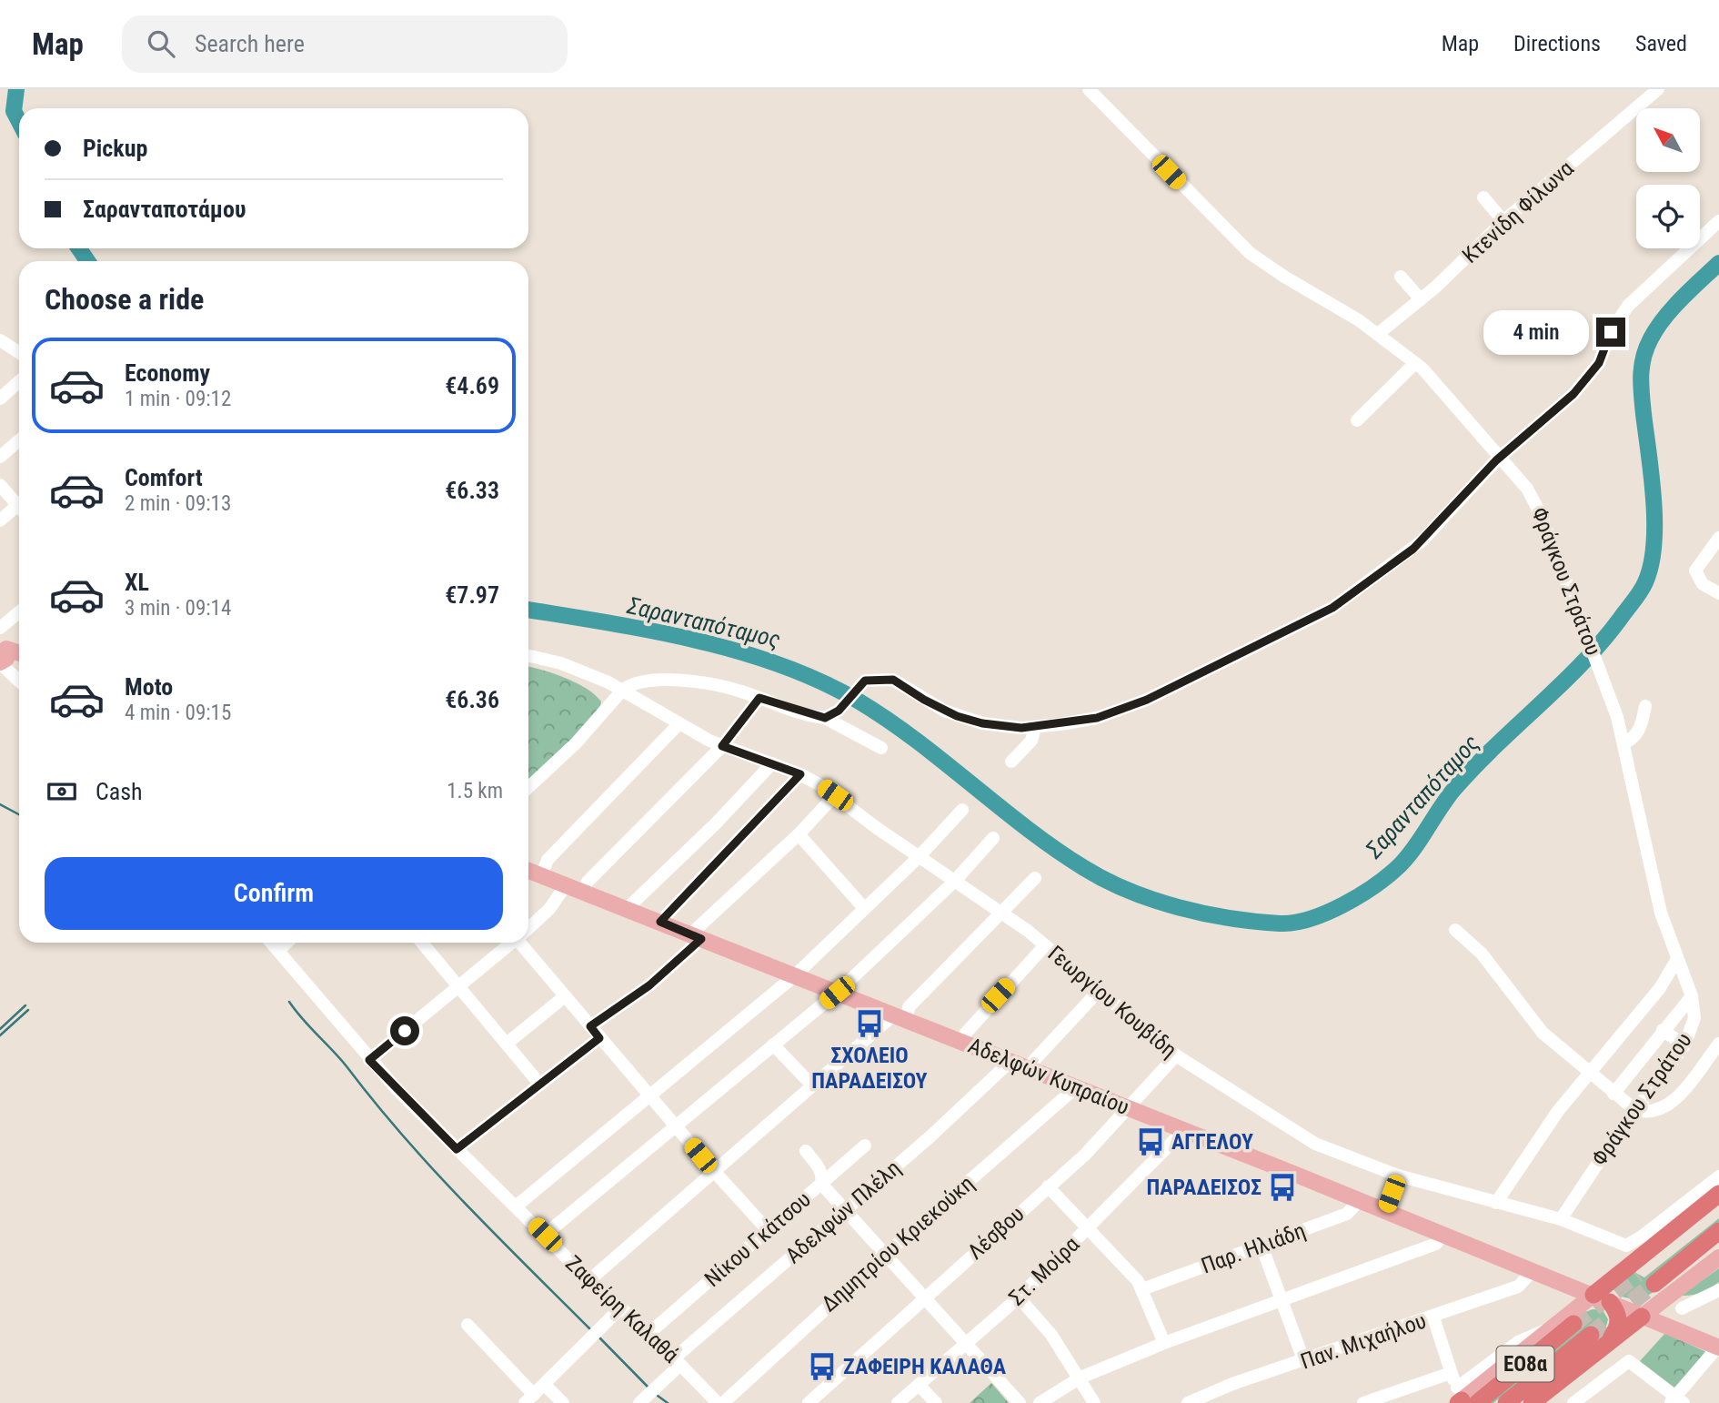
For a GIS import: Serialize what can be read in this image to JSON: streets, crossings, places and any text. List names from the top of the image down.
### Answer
{
  "streets": {
    "highway": ["ΕΟ8α"],
    "main road": ["Αδελφών Κυπραίου"],
    "street": [
      "Κτενίδη Φίλωνα",
      "Φράγκου Στράτου",
      "Γεωργίου Κουβίδη",
      "Αδελφών Πλέλη",
      "Λέσβου",
      "Νίκου Γκάτσου",
      "Δημητρίου Κριεκούκη",
      "Παρ. Ηλιάδη",
      "Στ. Μοίρα",
      "Ζαφείρη Καλαθά",
      "Παν. Μιχαήλου"
    ]
  },
  "crossings": [
    ["Κτενίδη Φίλωνα", "Φράγκου Στράτου"],
    ["Φράγκου Στράτου", "Γεωργίου Κουβίδη"],
    ["Γεωργίου Κουβίδη", "Λέσβου"],
    ["Αδελφών Κυπραίου", "Αδελφών Πλέλη"],
    ["Αδελφών Κυπραίου", "Λέσβου"],
    ["Αδελφών Κυπραίου", "Δημητρίου Κριεκούκη"],
    ["Αδελφών Κυπραίου", "Παρ. Ηλιάδη"],
    ["Αδελφών Κυπραίου", "Στ. Μοίρα"],
    ["Αδελφών Κυπραίου", "Παν. Μιχαήλου"],
    ["Αδελφών Πλέλη", "Ζαφείρη Καλαθά"],
    ["Νίκου Γκάτσου", "Ζαφείρη Καλαθά"]
  ],
  "water": ["Σαρανταπόταμος"],
  "places": {
    "bus stop": [
      "ΣΧΟΛΕΙΟ ΠΑΡΑΔΕΙΣΟΥ",
      "ΑΓΓΕΛΟΥ",
      "ΠΑΡΑΔΕΙΣΟΣ",
      "ΖΑΦΕΙΡΗ ΚΑΛΑΘΑ"
    ]
  },
  "north": "top left",
  "page": {
    "header": "Map",
    "search": "Search here",
    "nav": ["Map", "Directions", "Saved"],
    "banner": ["Pickup", "Σαρανταποτάμου"],
    "heading": "Choose a ride",
    "bubble": "4 min",
    "list": [
      {
        "name": "Economy",
        "note": "1 min · 09:12",
        "value": "€4.69"
      },
      {
        "name": "Comfort",
        "note": "2 min · 09:13",
        "value": "€6.33"
      },
      {
        "name": "XL",
        "note": "3 min · 09:14",
        "value": "€7.97"
      },
      {
        "name": "Moto",
        "note": "4 min · 09:15",
        "value": "€6.36"
      }
    ],
    "pay": ["Cash", "1.5 km"],
    "buttons": "Confirm"
  }
}
